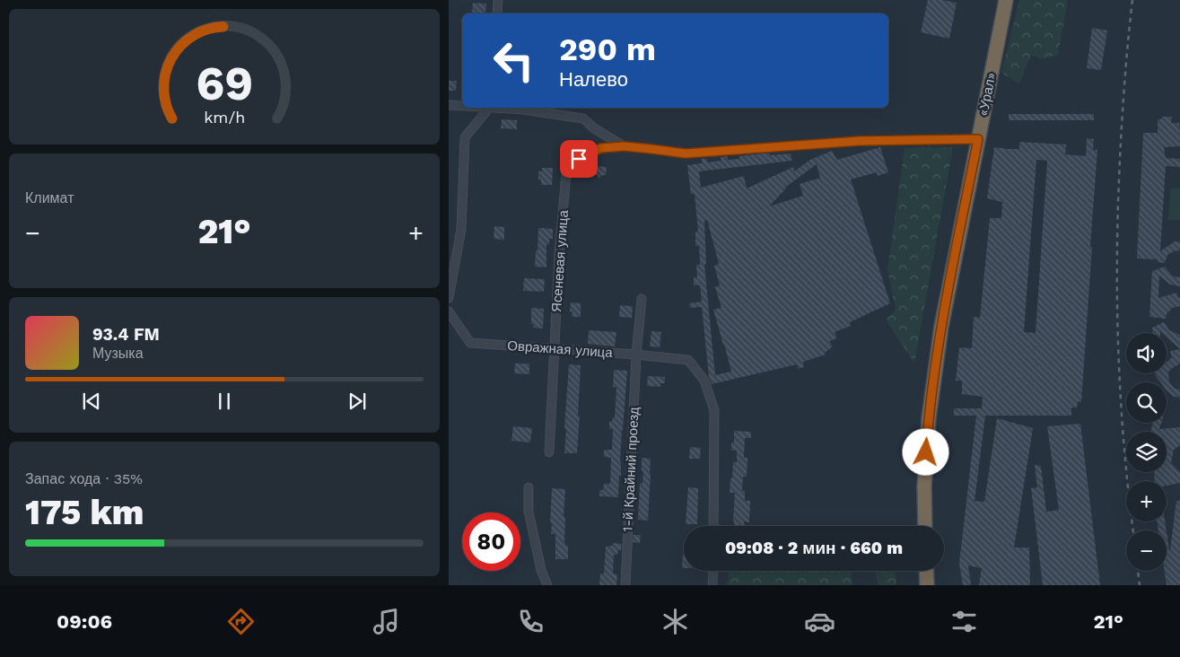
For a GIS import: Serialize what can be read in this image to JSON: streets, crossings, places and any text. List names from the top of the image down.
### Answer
{
  "streets": {
    "highway": ["«Урал»"],
    "street": ["Ясеневая улица", "Овражная улица", "1-й Крайний проезд"]
  },
  "crossings": [
    ["Ясеневая улица", "Овражная улица"],
    ["Овражная улица", "1-й Крайний проезд"]
  ],
  "page": {
    "turn": ["290 m", "Налево"],
    "tile": [
      "Климат",
      ["Запас хода · 35%", "175 km"]
    ],
    "heat": ["−", "21°", "+"],
    "song": ["93.4 FM", "Музыка"],
    "map_buttons": ["+", "−"],
    "limit": "80",
    "trip": "09:08 · 2 мин · 660 m",
    "tabs": ["09:06", "21°"],
    "gauge": ["69", "km/h"]
  }
}
